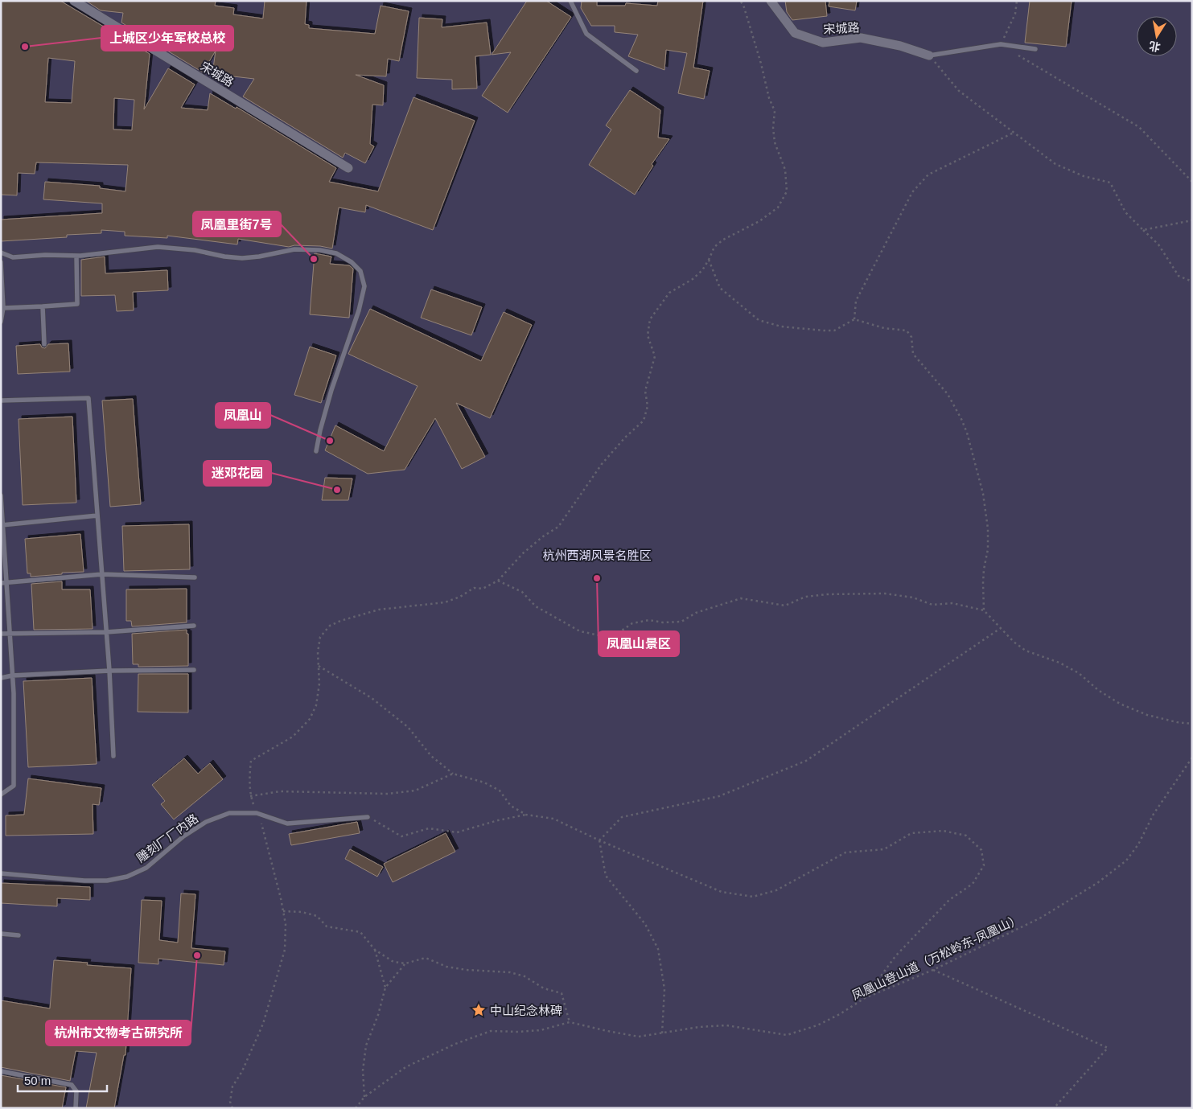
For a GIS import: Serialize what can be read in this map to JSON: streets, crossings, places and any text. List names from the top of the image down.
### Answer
{
  "streets": {
    "street": ["宋城路"],
    "lane": ["雕刻厂厂内路"],
    "path": ["凤凰山登山道（万松岭东-凤凰山）"]
  },
  "parks": ["杭州西湖风景名胜区"],
  "places": {
    "other": [
      "上城区少年军校总校",
      "凤凰里街7号",
      "凤凰山",
      "迷邓花园",
      "凤凰山景区",
      "杭州市文物考古研究所"
    ],
    "place": ["中山纪念林碑"]
  },
  "scale_bar": "50 m",
  "north": "bottom"
}
